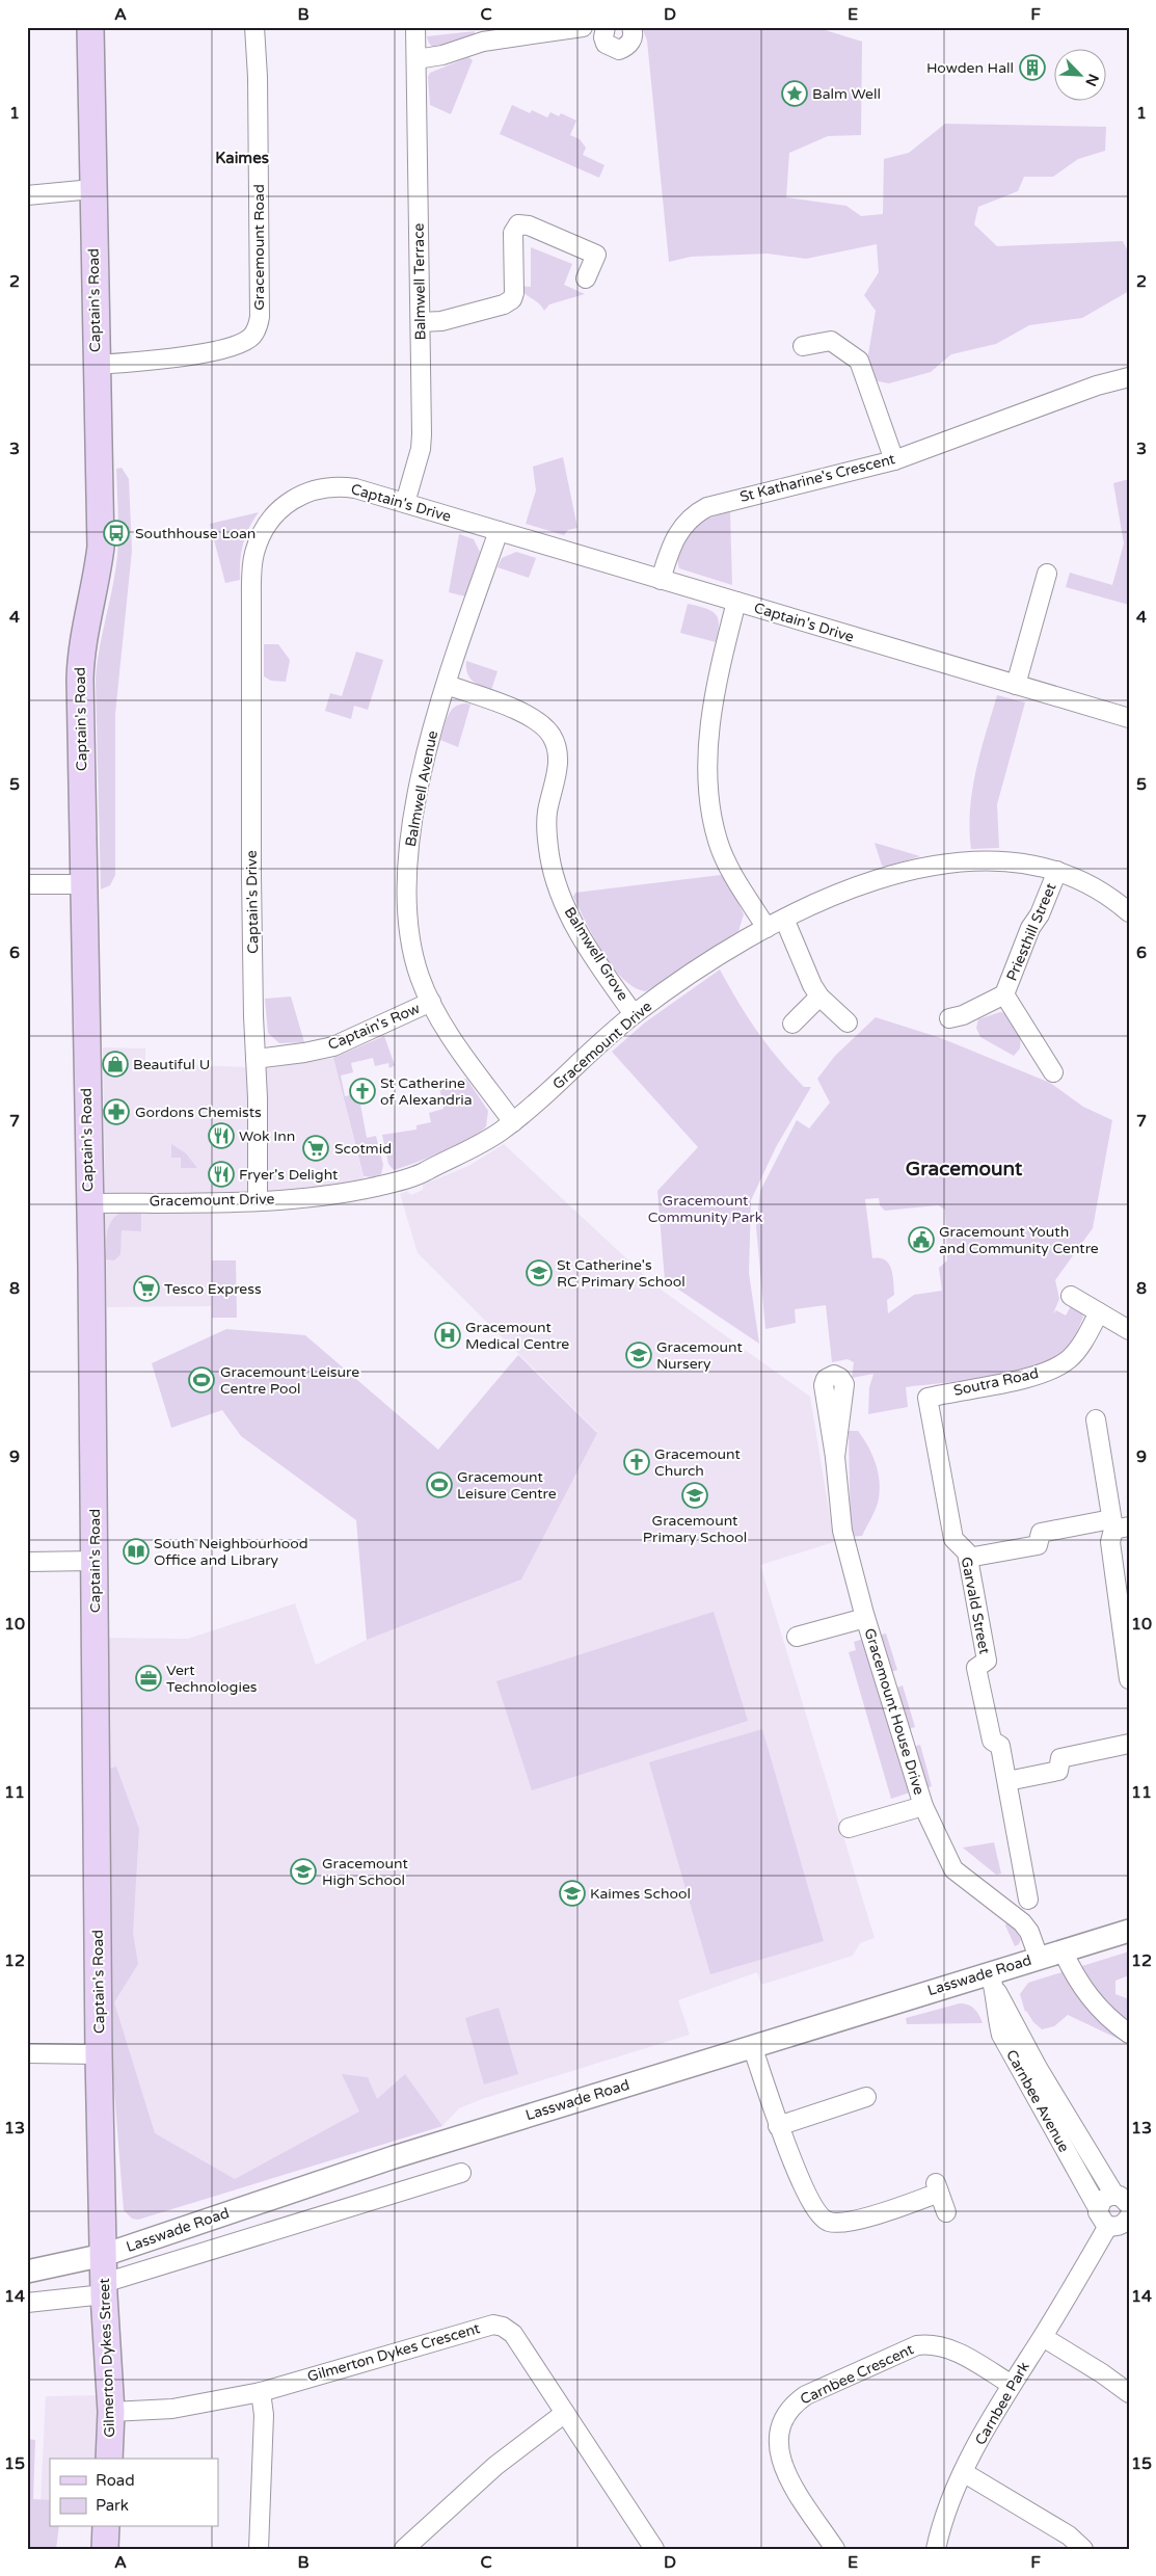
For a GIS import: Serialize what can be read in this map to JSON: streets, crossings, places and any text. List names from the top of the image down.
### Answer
{
  "streets": {
    "main road": ["Captain's Road", "Gilmerton Dykes Street"],
    "street": [
      "Gracemount Road",
      "Balmwell Terrace",
      "St Katharine's Crescent",
      "Captain's Drive",
      "Balmwell Avenue",
      "Priesthill Street",
      "Balmwell Grove",
      "Captain's Row",
      "Gracemount Drive",
      "Soutra Road",
      "Garvald Street",
      "Gracemount House Drive",
      "Lasswade Road",
      "Carnbee Avenue",
      "Gilmerton Dykes Crescent",
      "Carnbee Crescent",
      "Carnbee Park"
    ]
  },
  "crossings": [
    ["Gracemount Road", "Captain's Road"],
    ["Balmwell Terrace", "Captain's Drive"],
    ["Captain's Road", "Gracemount Drive"],
    ["Captain's Road", "Lasswade Road"],
    ["Captain's Road", "Gilmerton Dykes Street"],
    ["St Katharine's Crescent", "Captain's Drive"],
    ["Captain's Drive", "Balmwell Avenue"],
    ["Captain's Drive", "Captain's Row"],
    ["Captain's Drive", "Gracemount Drive"],
    ["Balmwell Avenue", "Balmwell Grove"],
    ["Balmwell Avenue", "Captain's Row"],
    ["Balmwell Avenue", "Gracemount Drive"],
    ["Priesthill Street", "Gracemount Drive"],
    ["Balmwell Grove", "Gracemount Drive"],
    ["Soutra Road", "Garvald Street"],
    ["Gracemount House Drive", "Lasswade Road"],
    ["Lasswade Road", "Carnbee Avenue"],
    ["Lasswade Road", "Gilmerton Dykes Street"],
    ["Carnbee Avenue", "Carnbee Park"],
    ["Gilmerton Dykes Crescent", "Gilmerton Dykes Street"],
    ["Carnbee Crescent", "Carnbee Park"]
  ],
  "districts": ["Kaimes", "Gracemount"],
  "parks": ["Gracemount Community Park"],
  "places": {
    "building": ["Howden Hall"],
    "place": ["Balm Well"],
    "bus stop": ["Southhouse Loan"],
    "shop": ["Beautiful U"],
    "church": ["St Catherine of Alexandria", "Gracemount Church"],
    "pharmacy": ["Gordons Chemists"],
    "restaurant": ["Wok Inn", "Fryer's Delight"],
    "supermarket": ["Scotmid", "Tesco Express"],
    "public building": ["Gracemount Youth and Community Centre"],
    "school or university": [
      "St Catherine's RC Primary School",
      "Gracemount Nursery",
      "Gracemount Primary School",
      "Gracemount High School",
      "Kaimes School"
    ],
    "hospital": ["Gracemount Medical Centre"],
    "sports": ["Gracemount Leisure Centre Pool", "Gracemount Leisure Centre"],
    "library": ["South Neighbourhood Office and Library"],
    "office": ["Vert Technologies"]
  },
  "legend": ["Road", "Park"],
  "north": "bottom right",
  "grid": {
    "columns": [
      "A",
      "B",
      "C",
      "D",
      "E",
      "F"
    ],
    "rows": [
      "1",
      "2",
      "3",
      "4",
      "5",
      "6",
      "7",
      "8",
      "9",
      "10",
      "11",
      "12",
      "13",
      "14",
      "15"
    ]
  }
}
